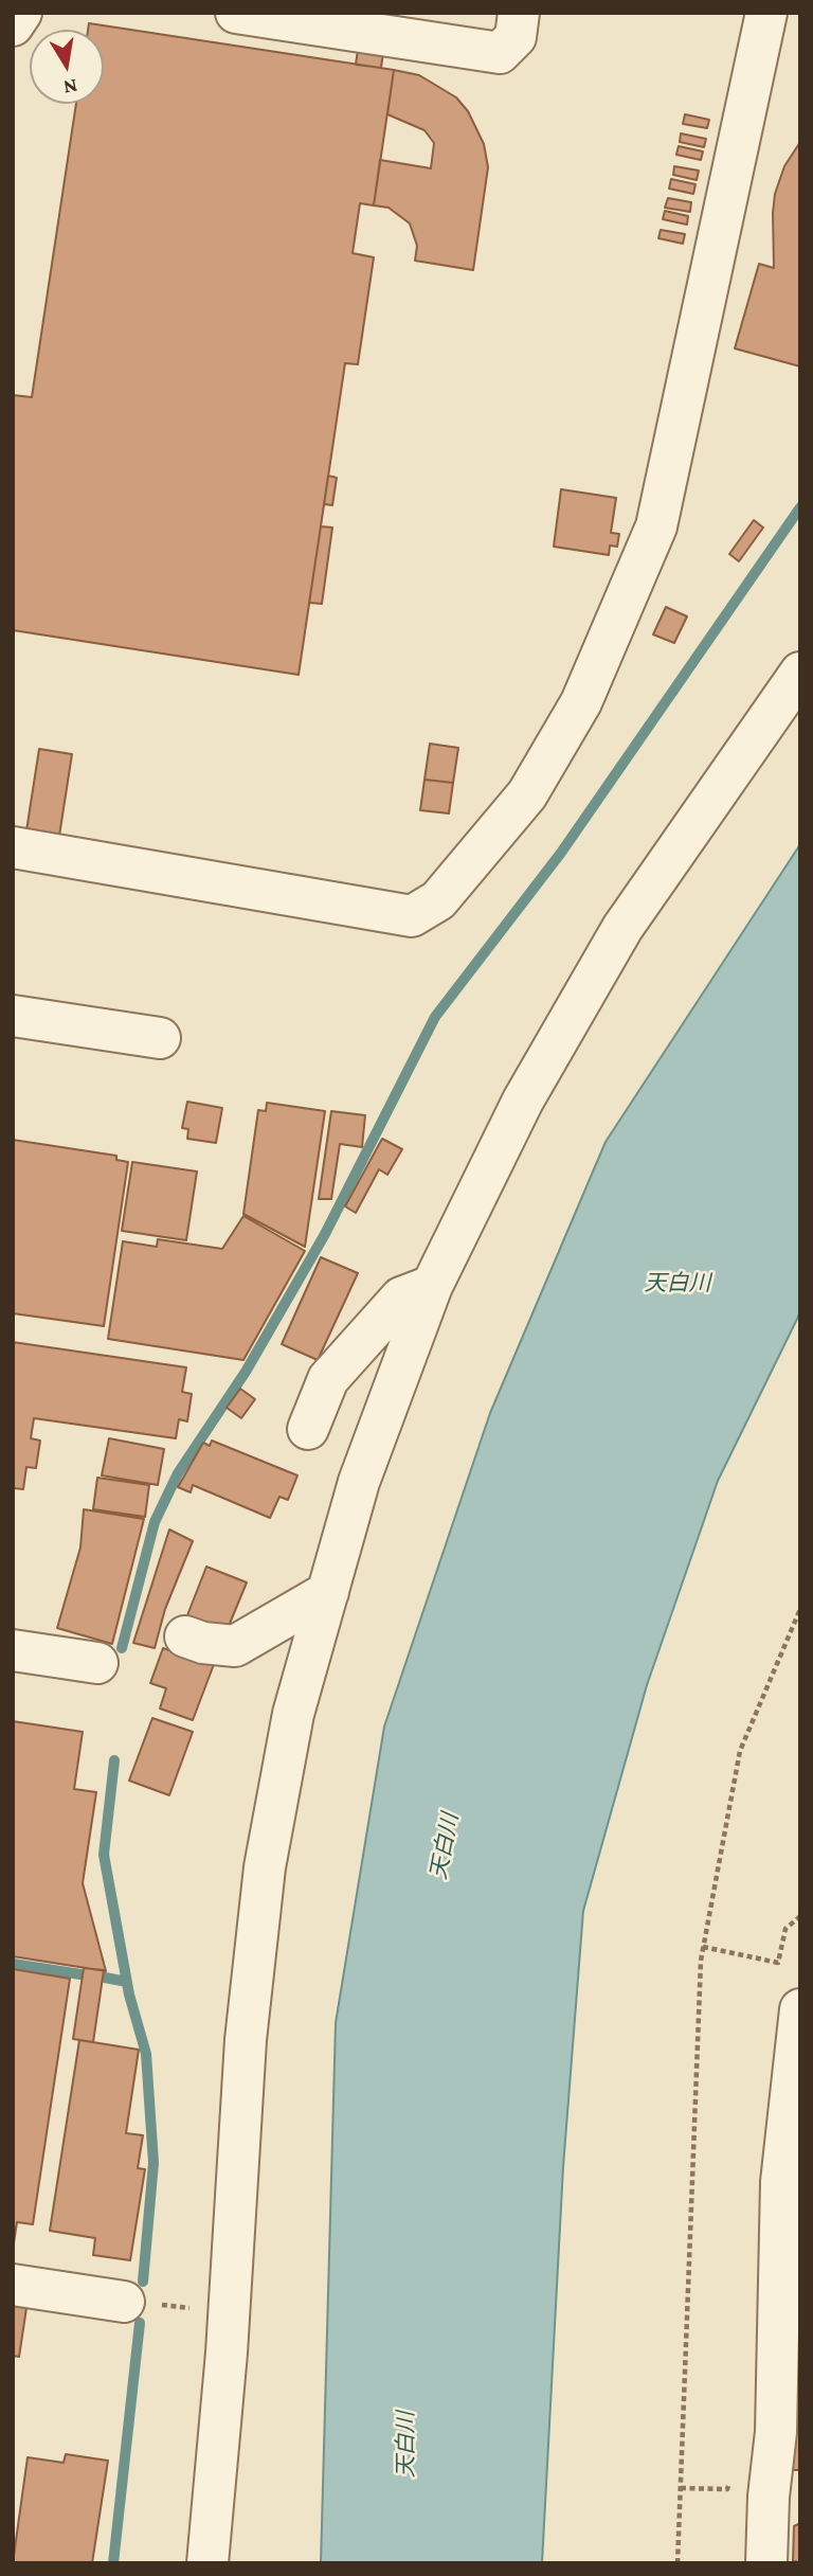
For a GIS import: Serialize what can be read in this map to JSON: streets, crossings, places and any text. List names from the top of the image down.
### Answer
{
  "water": ["天白川"],
  "north": "bottom"
}
